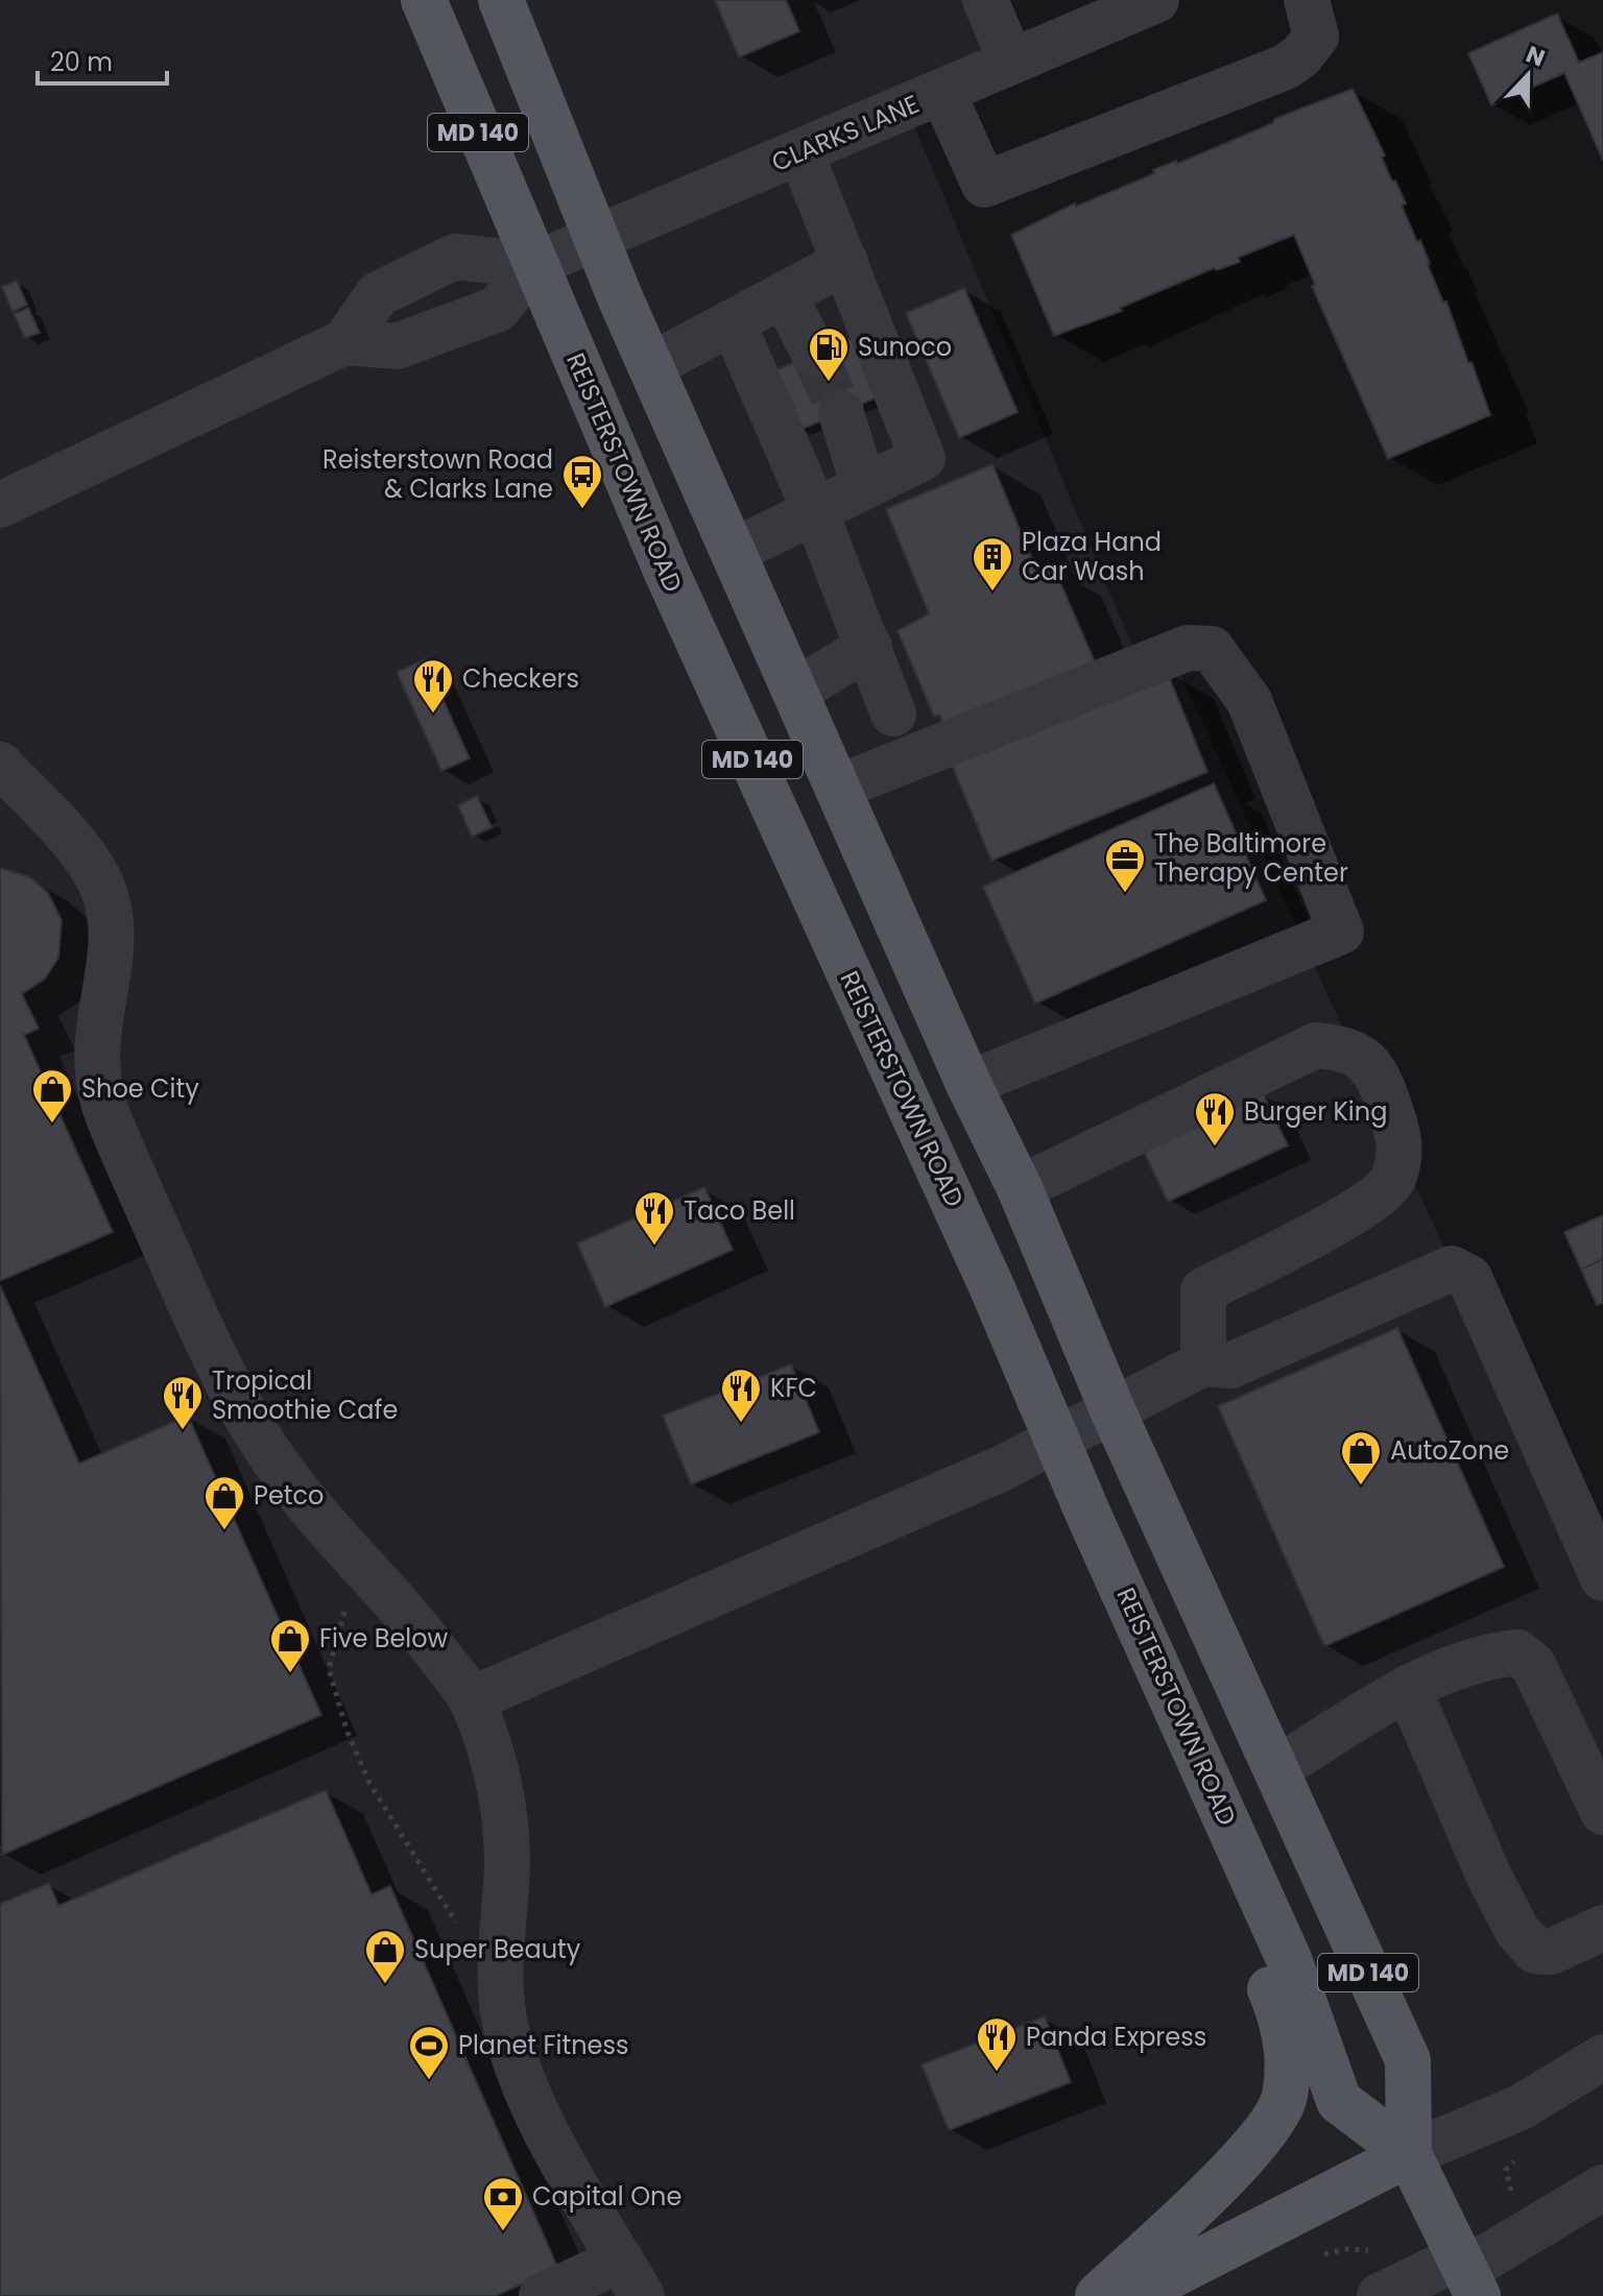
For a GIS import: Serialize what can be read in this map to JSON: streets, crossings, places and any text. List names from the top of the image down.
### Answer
{
  "streets": {
    "main road": ["MD 140", "REISTERSTOWN ROAD"],
    "street": ["CLARKS LANE"]
  },
  "crossings": [
    ["CLARKS LANE", "REISTERSTOWN ROAD"]
  ],
  "places": {
    "fuel station": ["Sunoco"],
    "bus stop": ["Reisterstown Road & Clarks Lane"],
    "building": ["Plaza Hand Car Wash"],
    "restaurant": [
      "Checkers",
      "Burger King",
      "Taco Bell",
      "KFC",
      "Tropical Smoothie Cafe",
      "Panda Express"
    ],
    "office": ["The Baltimore Therapy Center"],
    "shop": [
      "Shoe City",
      "AutoZone",
      "Petco",
      "Five Below",
      "Super Beauty"
    ],
    "sports": ["Planet Fitness"],
    "bank": ["Capital One"]
  },
  "scale_bar": "20 m",
  "north": "top"
}
